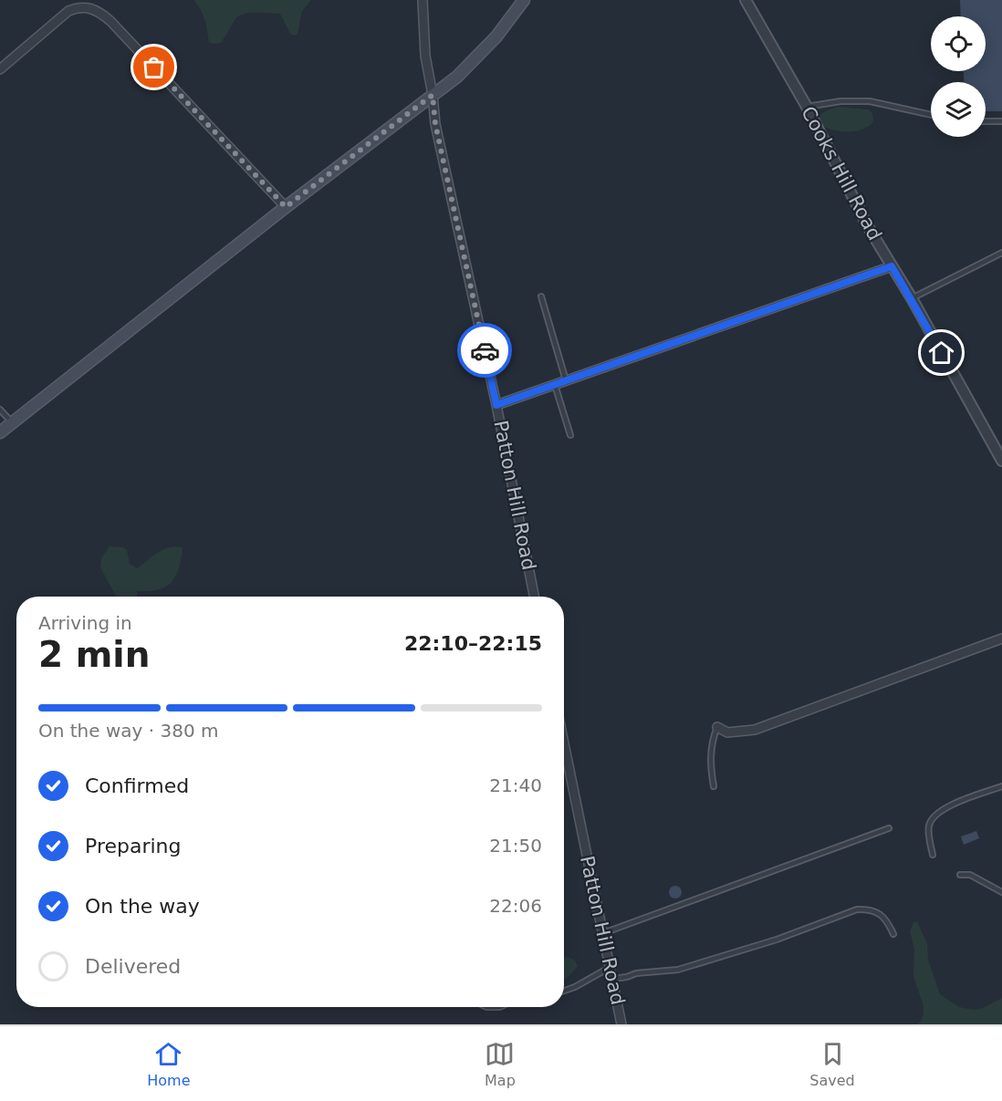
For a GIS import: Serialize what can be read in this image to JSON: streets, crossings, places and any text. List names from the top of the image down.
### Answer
{
  "streets": {
    "street": ["Cooks Hill Road", "Patton Hill Road"]
  },
  "page": {
    "heading": ["2 min", "Arriving in", "22:10–22:15"],
    "bar": "On the way · 380 m",
    "list": [
      ["Confirmed", "21:40"],
      ["Preparing", "21:50"],
      ["On the way", "22:06"],
      "Delivered"
    ],
    "tabs": ["Home", "Map", "Saved"]
  }
}
